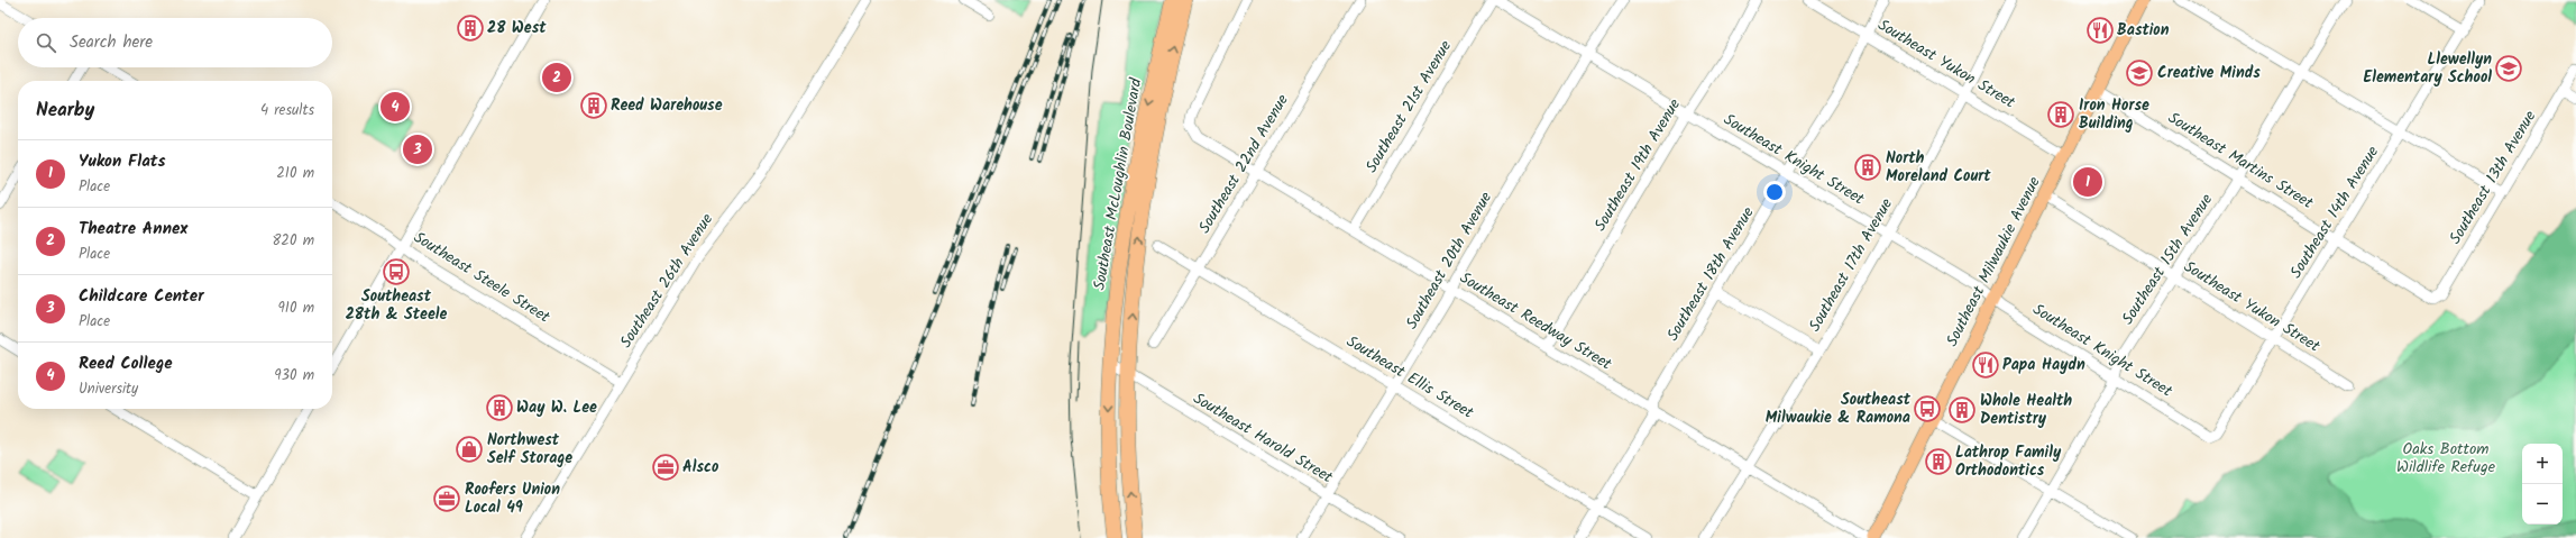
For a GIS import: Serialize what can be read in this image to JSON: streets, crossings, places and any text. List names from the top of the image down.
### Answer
{
  "streets": {
    "highway": ["Southeast McLoughlin Boulevard"],
    "main road": ["Southeast Milwaukie Avenue"],
    "street": [
      "Southeast Yukon Street",
      "Southeast 21st Avenue",
      "Southeast Knight Street",
      "Southeast Martins Street",
      "Southeast 22nd Avenue",
      "Southeast 19th Avenue",
      "Southeast 13th Avenue",
      "Southeast 14th Avenue",
      "Southeast 15th Avenue",
      "Southeast 20th Avenue",
      "Southeast 17th Avenue",
      "Southeast 18th Avenue",
      "Southeast Steele Street",
      "Southeast 26th Avenue",
      "Southeast Reedway Street",
      "Southeast Ellis Street",
      "Southeast Harold Street"
    ]
  },
  "crossings": [
    ["Southeast Yukon Street", "Southeast 14th Avenue"],
    ["Southeast Yukon Street", "Southeast 15th Avenue"],
    ["Southeast Yukon Street", "Southeast Milwaukie Avenue"],
    ["Southeast Yukon Street", "Southeast 17th Avenue"],
    ["Southeast Yukon Street", "Southeast 18th Avenue"],
    ["Southeast 21st Avenue", "Southeast Reedway Street"],
    ["Southeast Knight Street", "Southeast 19th Avenue"],
    ["Southeast Knight Street", "Southeast 14th Avenue"],
    ["Southeast Knight Street", "Southeast 15th Avenue"],
    ["Southeast Knight Street", "Southeast 20th Avenue"],
    ["Southeast Knight Street", "Southeast Milwaukie Avenue"],
    ["Southeast Knight Street", "Southeast 17th Avenue"],
    ["Southeast Knight Street", "Southeast 18th Avenue"],
    ["Southeast Martins Street", "Southeast 13th Avenue"],
    ["Southeast Martins Street", "Southeast 14th Avenue"],
    ["Southeast Martins Street", "Southeast 15th Avenue"],
    ["Southeast Martins Street", "Southeast Milwaukie Avenue"],
    ["Southeast 22nd Avenue", "Southeast Reedway Street"],
    ["Southeast 22nd Avenue", "Southeast Ellis Street"],
    ["Southeast 19th Avenue", "Southeast Reedway Street"],
    ["Southeast McLoughlin Boulevard", "Southeast Harold Street"],
    ["Southeast 20th Avenue", "Southeast Reedway Street"],
    ["Southeast 20th Avenue", "Southeast Ellis Street"],
    ["Southeast 20th Avenue", "Southeast Harold Street"],
    ["Southeast 17th Avenue", "Southeast Reedway Street"],
    ["Southeast 18th Avenue", "Southeast Reedway Street"],
    ["Southeast 18th Avenue", "Southeast Ellis Street"],
    ["Southeast Steele Street", "Southeast 26th Avenue"]
  ],
  "parks": ["Oaks Bottom Wildlife Refuge"],
  "places": {
    "building": [
      "28 West",
      "Reed Warehouse",
      "Iron Horse Building",
      "North Moreland Court",
      "Way W. Lee",
      "Whole Health Dentistry",
      "Lathrop Family Orthodontics"
    ],
    "restaurant": ["Bastion", "Papa Haydn"],
    "school or university": ["Llewellyn Elementary School", "Creative Minds"],
    "bus stop": ["Southeast 28th & Steele", "Southeast Milwaukie & Ramona"],
    "shop": ["Northwest Self Storage"],
    "office": ["Alsco", "Roofers Union Local 49"]
  },
  "page": {
    "search": "Search here",
    "pins": [
      "2",
      "4",
      "3",
      "1"
    ],
    "heading": ["Nearby", "4 results"],
    "list": [
      {
        "mark": "1",
        "name": "Yukon Flats",
        "note": "Place",
        "value": "210 m"
      },
      {
        "mark": "2",
        "name": "Theatre Annex",
        "note": "Place",
        "value": "820 m"
      },
      {
        "mark": "3",
        "name": "Childcare Center",
        "note": "Place",
        "value": "910 m"
      },
      {
        "mark": "4",
        "name": "Reed College",
        "note": "University",
        "value": "930 m"
      }
    ],
    "map_buttons": ["+", "−"]
  }
}
